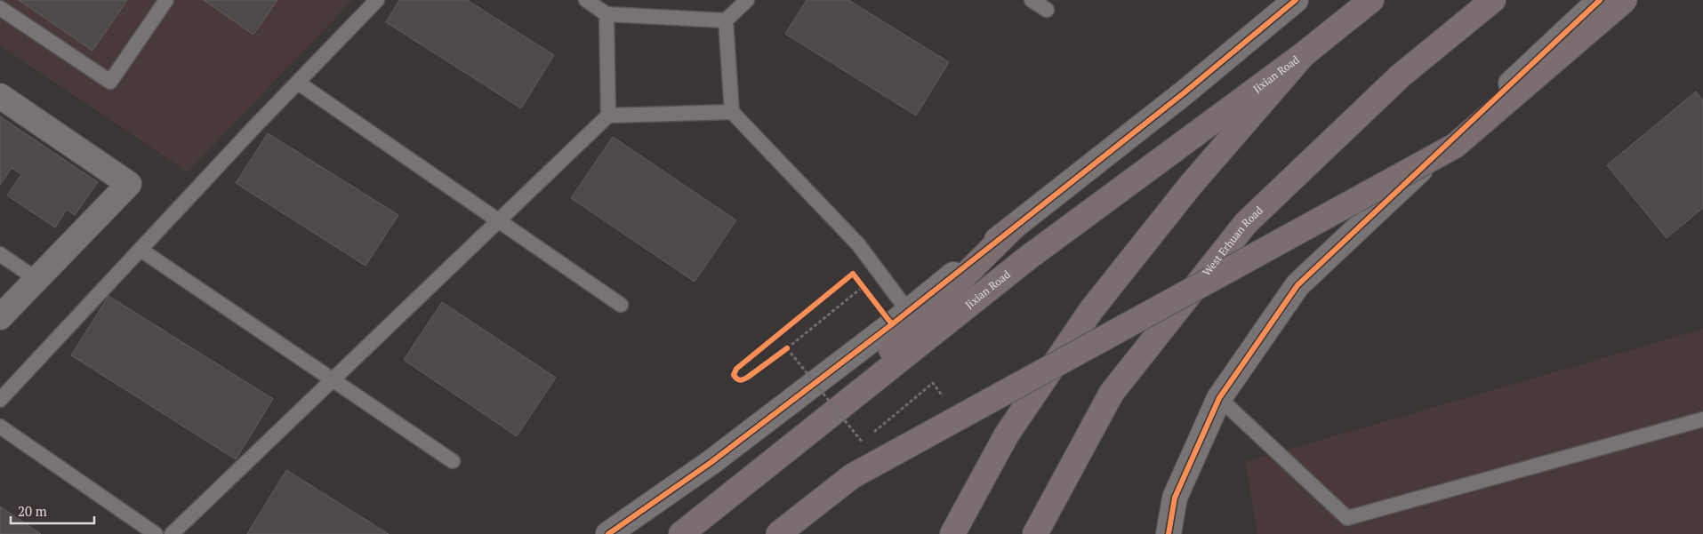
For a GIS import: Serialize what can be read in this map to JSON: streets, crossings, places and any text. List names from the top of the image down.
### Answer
{
  "streets": {
    "highway": ["Jixian Road", "West Erhuan Road"]
  },
  "scale_bar": "20 m"
}
